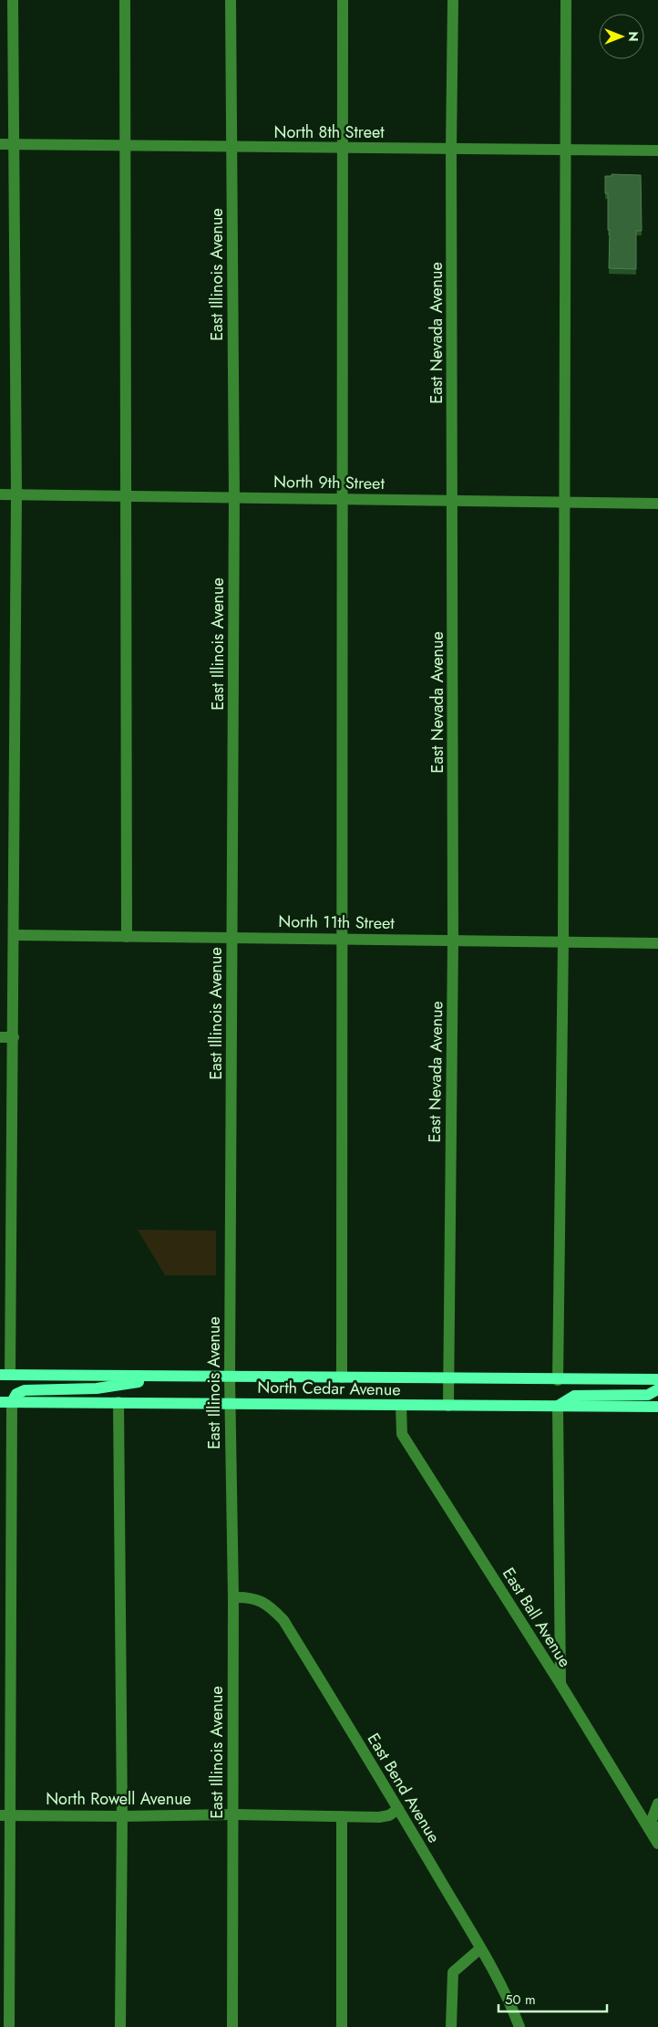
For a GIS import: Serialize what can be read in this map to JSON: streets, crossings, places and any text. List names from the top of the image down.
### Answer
{
  "streets": {
    "main road": ["North Cedar Avenue"],
    "street": [
      "North 8th Street",
      "East Illinois Avenue",
      "East Nevada Avenue",
      "North 9th Street",
      "North 11th Street",
      "East Ball Avenue",
      "East Bend Avenue",
      "North Rowell Avenue"
    ]
  },
  "crossings": [
    ["North 8th Street", "East Illinois Avenue"],
    ["North 8th Street", "East Nevada Avenue"],
    ["East Illinois Avenue", "North 9th Street"],
    ["East Illinois Avenue", "North 11th Street"],
    ["East Illinois Avenue", "North Cedar Avenue"],
    ["East Illinois Avenue", "East Bend Avenue"],
    ["East Illinois Avenue", "North Rowell Avenue"],
    ["East Nevada Avenue", "North 9th Street"],
    ["East Nevada Avenue", "North 11th Street"],
    ["East Nevada Avenue", "North Cedar Avenue"],
    ["North Cedar Avenue", "East Ball Avenue"],
    ["East Bend Avenue", "North Rowell Avenue"]
  ],
  "scale_bar": "50 m",
  "north": "right"
}
